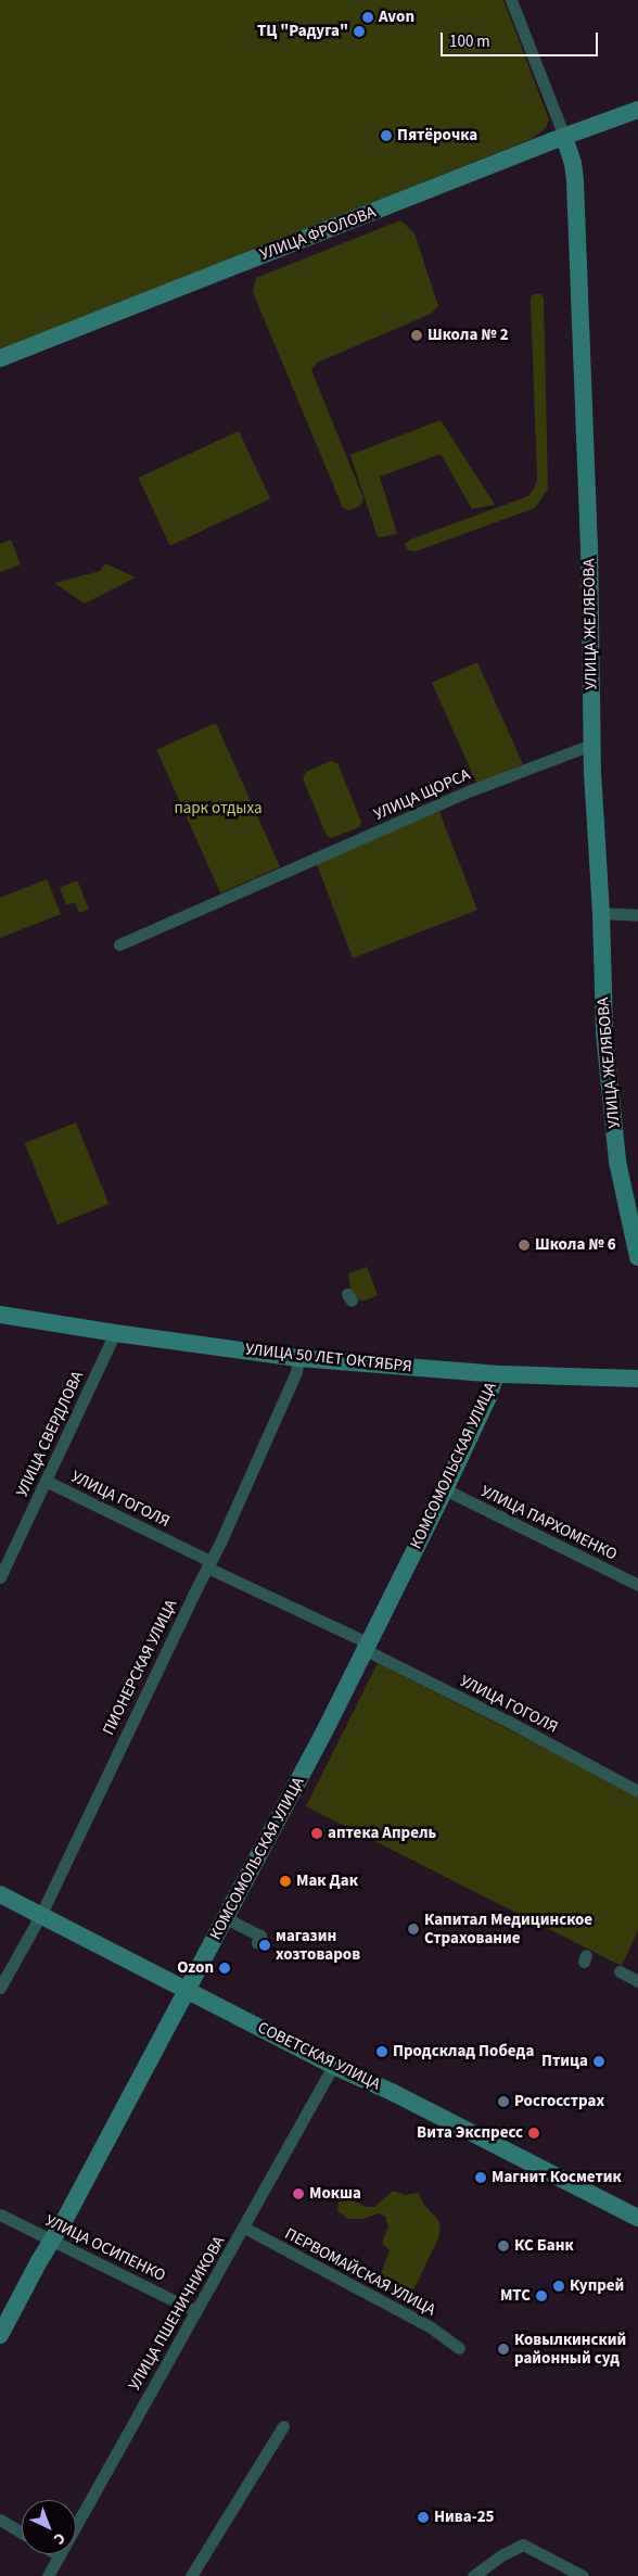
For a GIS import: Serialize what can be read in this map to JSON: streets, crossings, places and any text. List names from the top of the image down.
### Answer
{
  "streets": {
    "street": [
      "УЛИЦА ФРОЛОВА",
      "УЛИЦА ЖЕЛЯБОВА",
      "УЛИЦА ЩОРСА",
      "УЛИЦА 50 ЛЕТ ОКТЯБРЯ",
      "УЛИЦА СВЕРДЛОВА",
      "КОМСОМОЛЬСКАЯ УЛИЦА",
      "УЛИЦА ГОГОЛЯ",
      "УЛИЦА ПАРХОМЕНКО",
      "ПИОНЕРСКАЯ УЛИЦА",
      "СОВЕТСКАЯ УЛИЦА",
      "УЛИЦА ОСИПЕНКО",
      "ПЕРВОМАЙСКАЯ УЛИЦА",
      "УЛИЦА ПШЕНИЧНИКОВА"
    ]
  },
  "crossings": [
    ["УЛИЦА ФРОЛОВА", "УЛИЦА ЖЕЛЯБОВА"],
    ["УЛИЦА ЖЕЛЯБОВА", "УЛИЦА ЩОРСА"],
    ["УЛИЦА 50 ЛЕТ ОКТЯБРЯ", "УЛИЦА СВЕРДЛОВА"],
    ["УЛИЦА 50 ЛЕТ ОКТЯБРЯ", "КОМСОМОЛЬСКАЯ УЛИЦА"],
    ["УЛИЦА 50 ЛЕТ ОКТЯБРЯ", "ПИОНЕРСКАЯ УЛИЦА"],
    ["УЛИЦА СВЕРДЛОВА", "УЛИЦА ГОГОЛЯ"],
    ["КОМСОМОЛЬСКАЯ УЛИЦА", "УЛИЦА ГОГОЛЯ"],
    ["КОМСОМОЛЬСКАЯ УЛИЦА", "УЛИЦА ПАРХОМЕНКО"],
    ["КОМСОМОЛЬСКАЯ УЛИЦА", "СОВЕТСКАЯ УЛИЦА"],
    ["КОМСОМОЛЬСКАЯ УЛИЦА", "УЛИЦА ОСИПЕНКО"],
    ["УЛИЦА ГОГОЛЯ", "ПИОНЕРСКАЯ УЛИЦА"],
    ["ПИОНЕРСКАЯ УЛИЦА", "СОВЕТСКАЯ УЛИЦА"],
    ["СОВЕТСКАЯ УЛИЦА", "УЛИЦА ПШЕНИЧНИКОВА"],
    ["УЛИЦА ОСИПЕНКО", "УЛИЦА ПШЕНИЧНИКОВА"],
    ["ПЕРВОМАЙСКАЯ УЛИЦА", "УЛИЦА ПШЕНИЧНИКОВА"]
  ],
  "parks": ["парк отдыха"],
  "places": [
    "Avon",
    "ТЦ \"Радуга\"",
    "Пятёрочка",
    "Школа № 2",
    "Школа № 6",
    "аптека Апрель",
    "Мак Дак",
    "Капитал Медицинское Страхование",
    "магазин хозтоваров",
    "Ozon",
    "Продсклад Победа",
    "Птица",
    "Росгосстрах",
    "Вита Экспресс",
    "Магнит Косметик",
    "Мокша",
    "КС Банк",
    "Купрей",
    "МТС",
    "Ковылкинский районный суд",
    "Нива-25"
  ],
  "scale_bar": "100 m",
  "north": "bottom right"
}
